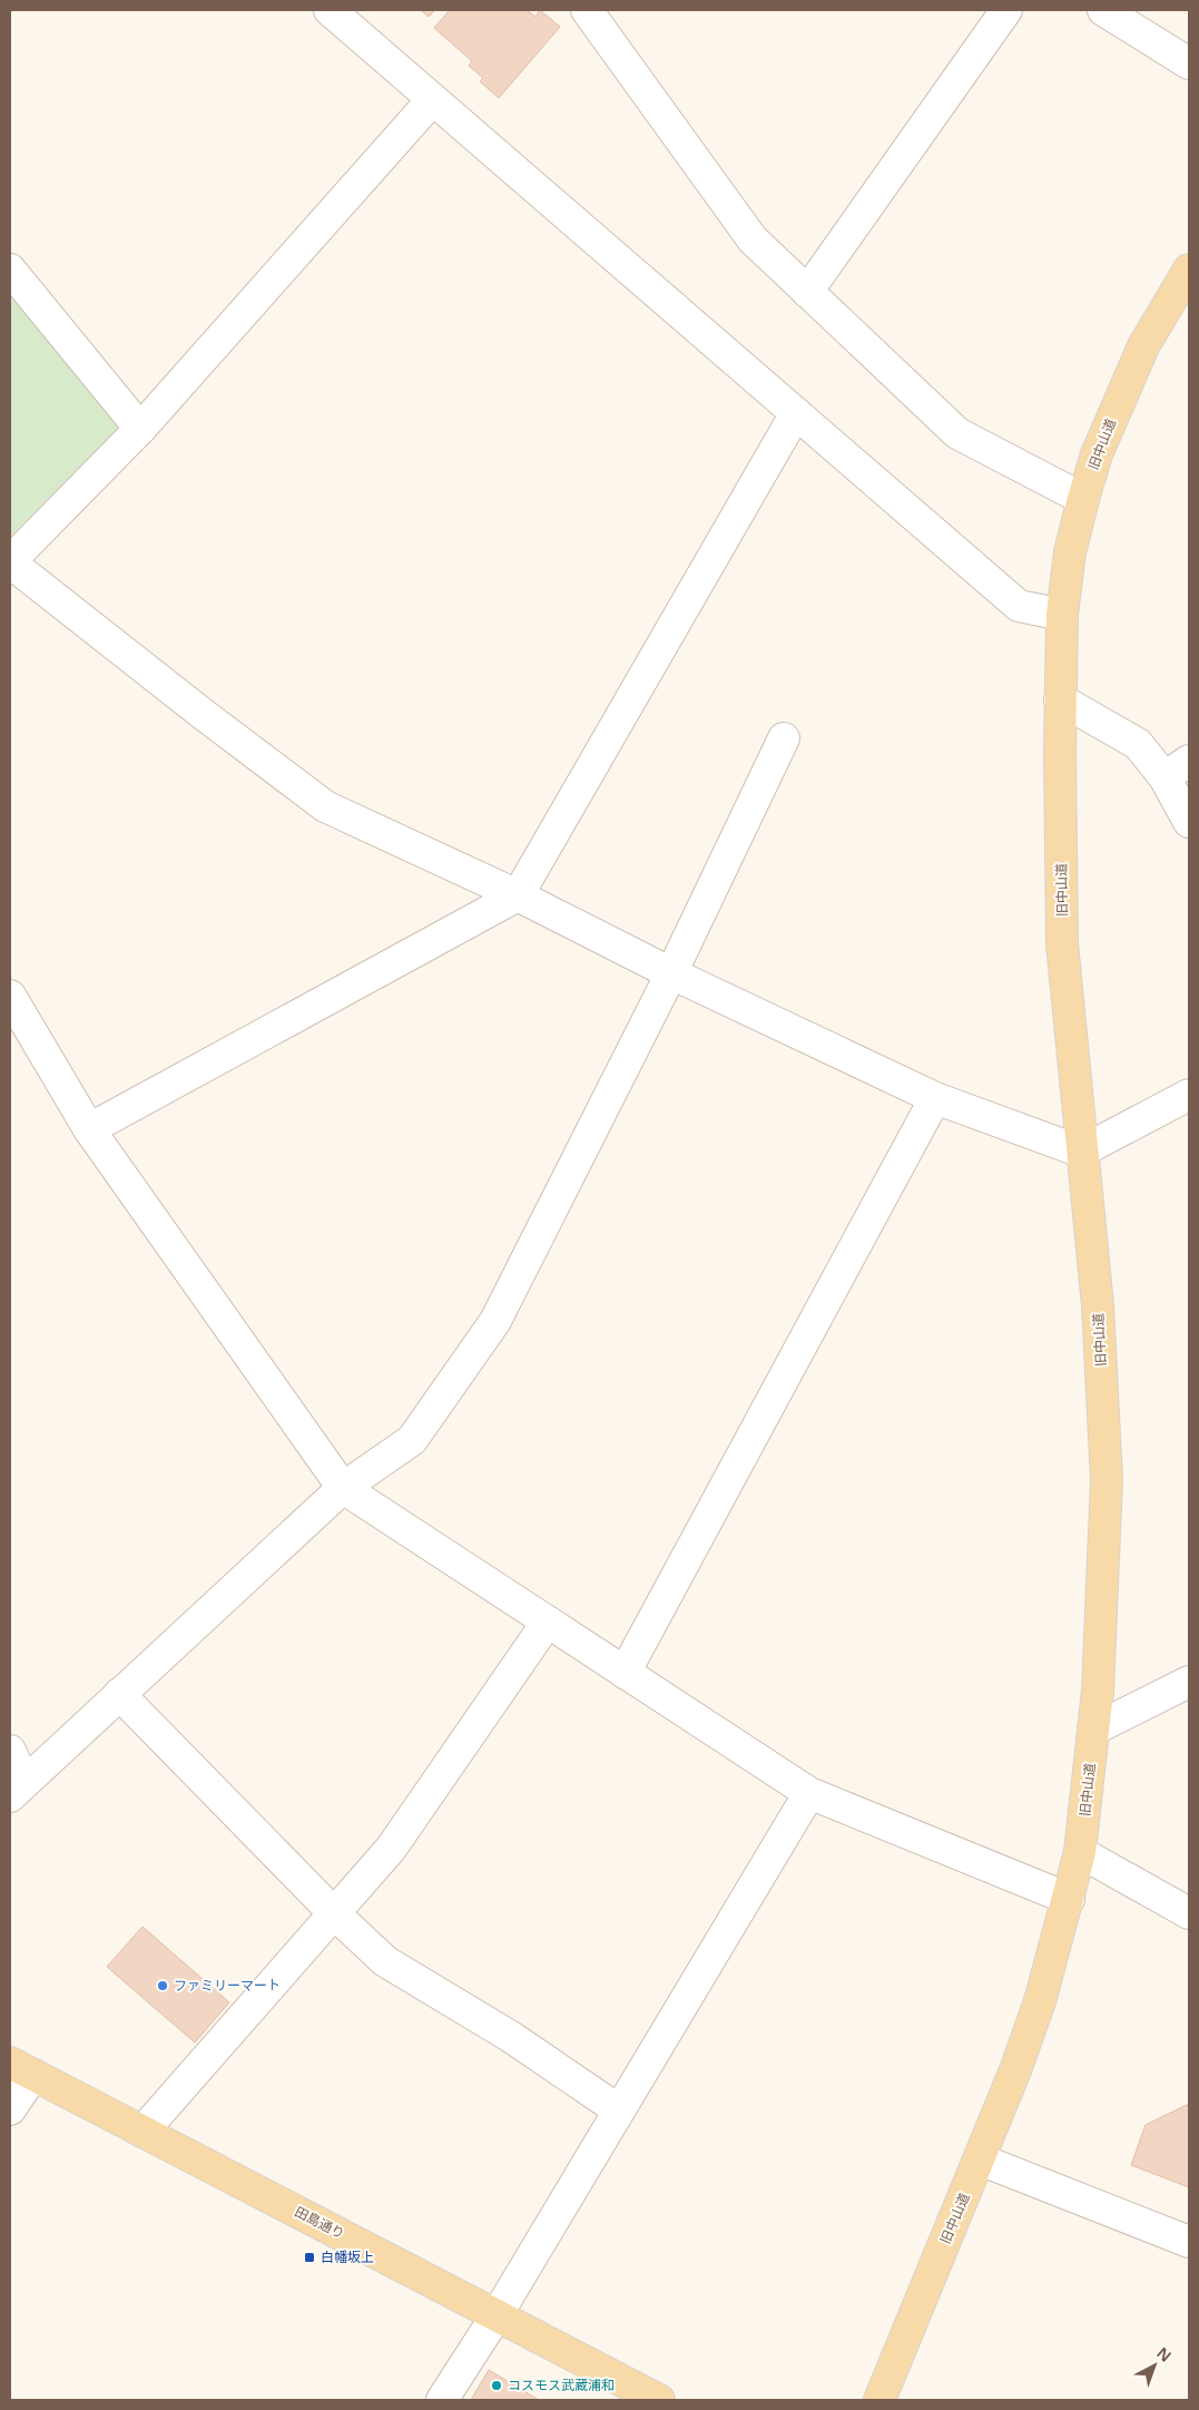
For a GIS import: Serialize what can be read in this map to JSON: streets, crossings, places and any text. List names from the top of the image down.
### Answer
{
  "streets": {
    "main road": ["旧中山道", "田島通り"]
  },
  "places": {
    "other": ["ファミリーマート", "コスモス武蔵浦和"],
    "transit": ["白幡坂上"]
  },
  "north": "top right"
}
